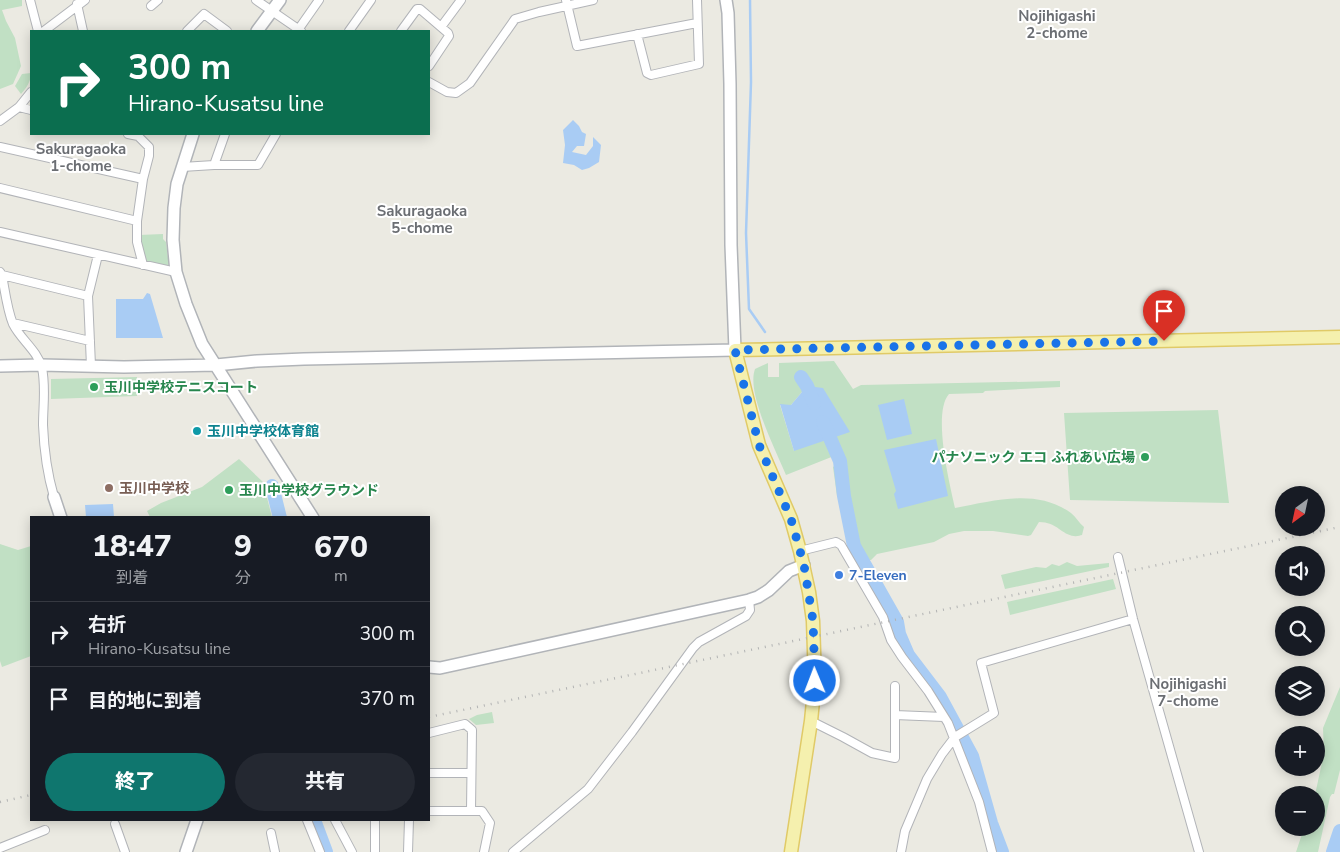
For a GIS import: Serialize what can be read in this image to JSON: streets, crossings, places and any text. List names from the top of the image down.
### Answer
{
  "districts": [
    "Nojihigashi 2-chome",
    "Sakuragaoka 1-chome",
    "Sakuragaoka 5-chome",
    "Nojihigashi 7-chome"
  ],
  "places": [
    "玉川中学校テニスコート",
    "玉川中学校体育館",
    "パナソニック エコ ふれあい広場",
    "玉川中学校",
    "玉川中学校グラウンド",
    "7-Eleven"
  ],
  "north": "bottom left",
  "page": {
    "turn": ["300 m", "Hirano-Kusatsu line"],
    "map_buttons": ["+", "−"],
    "eta": [
      "18:47",
      "到着",
      "9",
      "分",
      "670",
      "m"
    ],
    "list": [
      {
        "name": "右折",
        "note": "Hirano-Kusatsu line",
        "value": "300 m"
      },
      {
        "name": "目的地に到着",
        "value": "370 m"
      }
    ],
    "buttons": ["終了", "共有"]
  }
}
